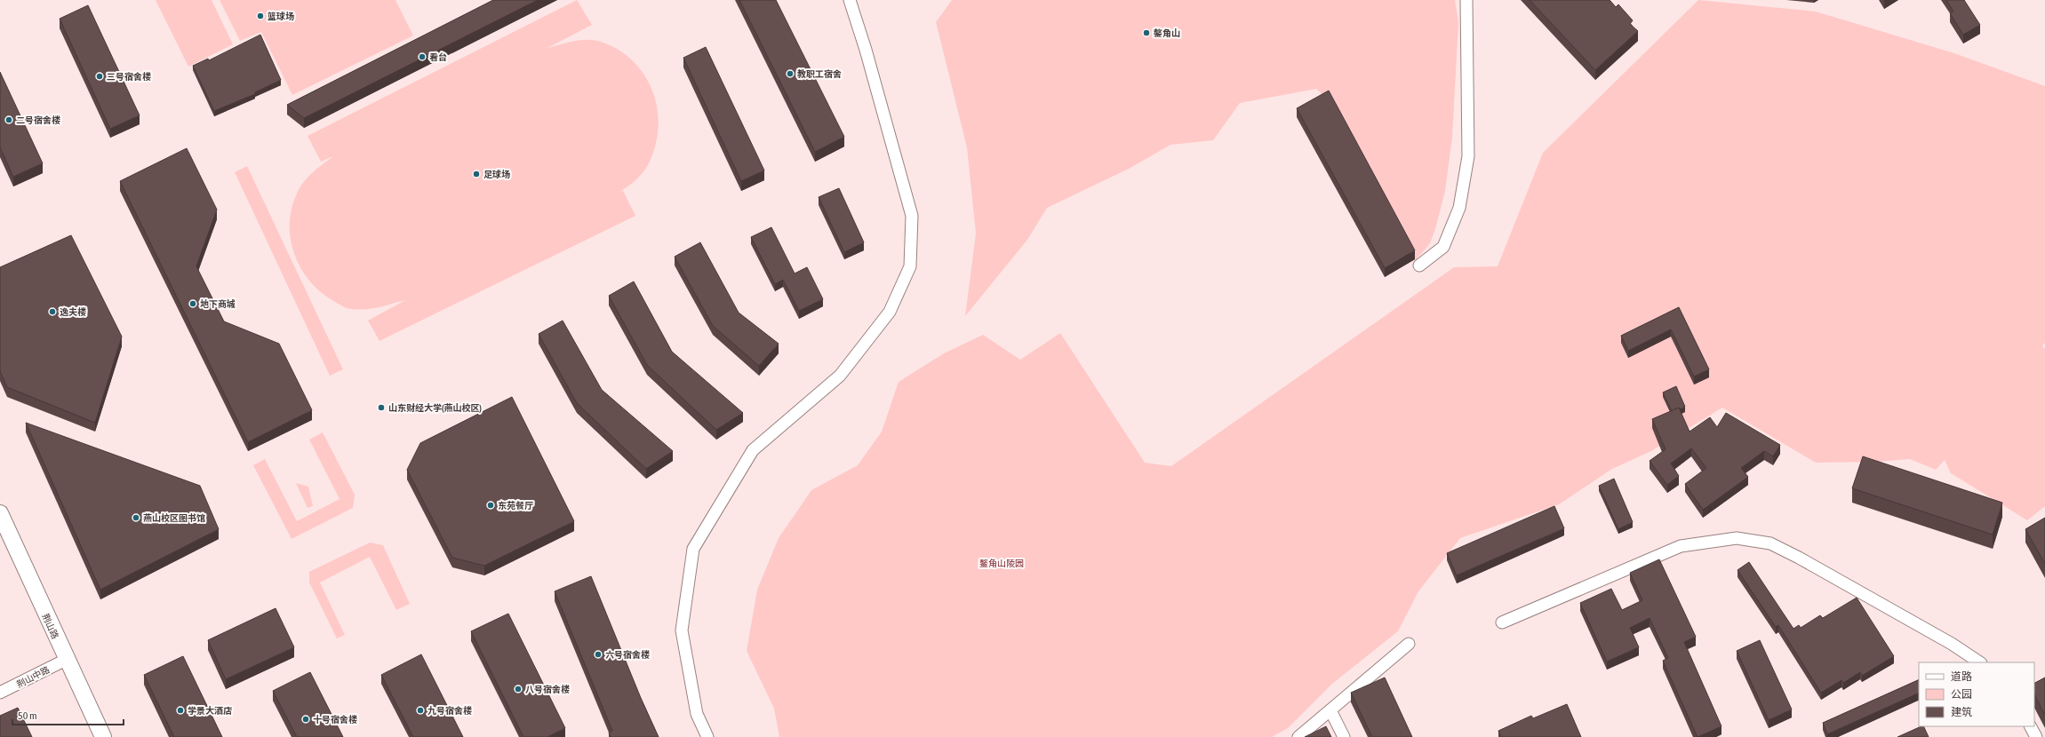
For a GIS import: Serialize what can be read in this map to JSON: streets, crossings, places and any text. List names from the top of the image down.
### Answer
{
  "streets": {
    "main road": ["荆山路"],
    "street": ["荆山中路"]
  },
  "crossings": [
    ["荆山路", "荆山中路"]
  ],
  "parks": ["鳌角山陵园"],
  "places": [
    "篮球场",
    "鏊角山",
    "看台",
    "教职工宿舍",
    "三号宿舍楼",
    "二号宿舍楼",
    "足球场",
    "地下商城",
    "逸夫楼",
    "山东财经大学(燕山校区)",
    "东苑餐厅",
    "燕山校区图书馆",
    "六号宿舍楼",
    "八号宿舍楼",
    "学景大酒店",
    "九号宿舍楼",
    "十号宿舍楼"
  ],
  "legend": ["道路", "公园", "建筑"],
  "scale_bar": "50 m"
}
